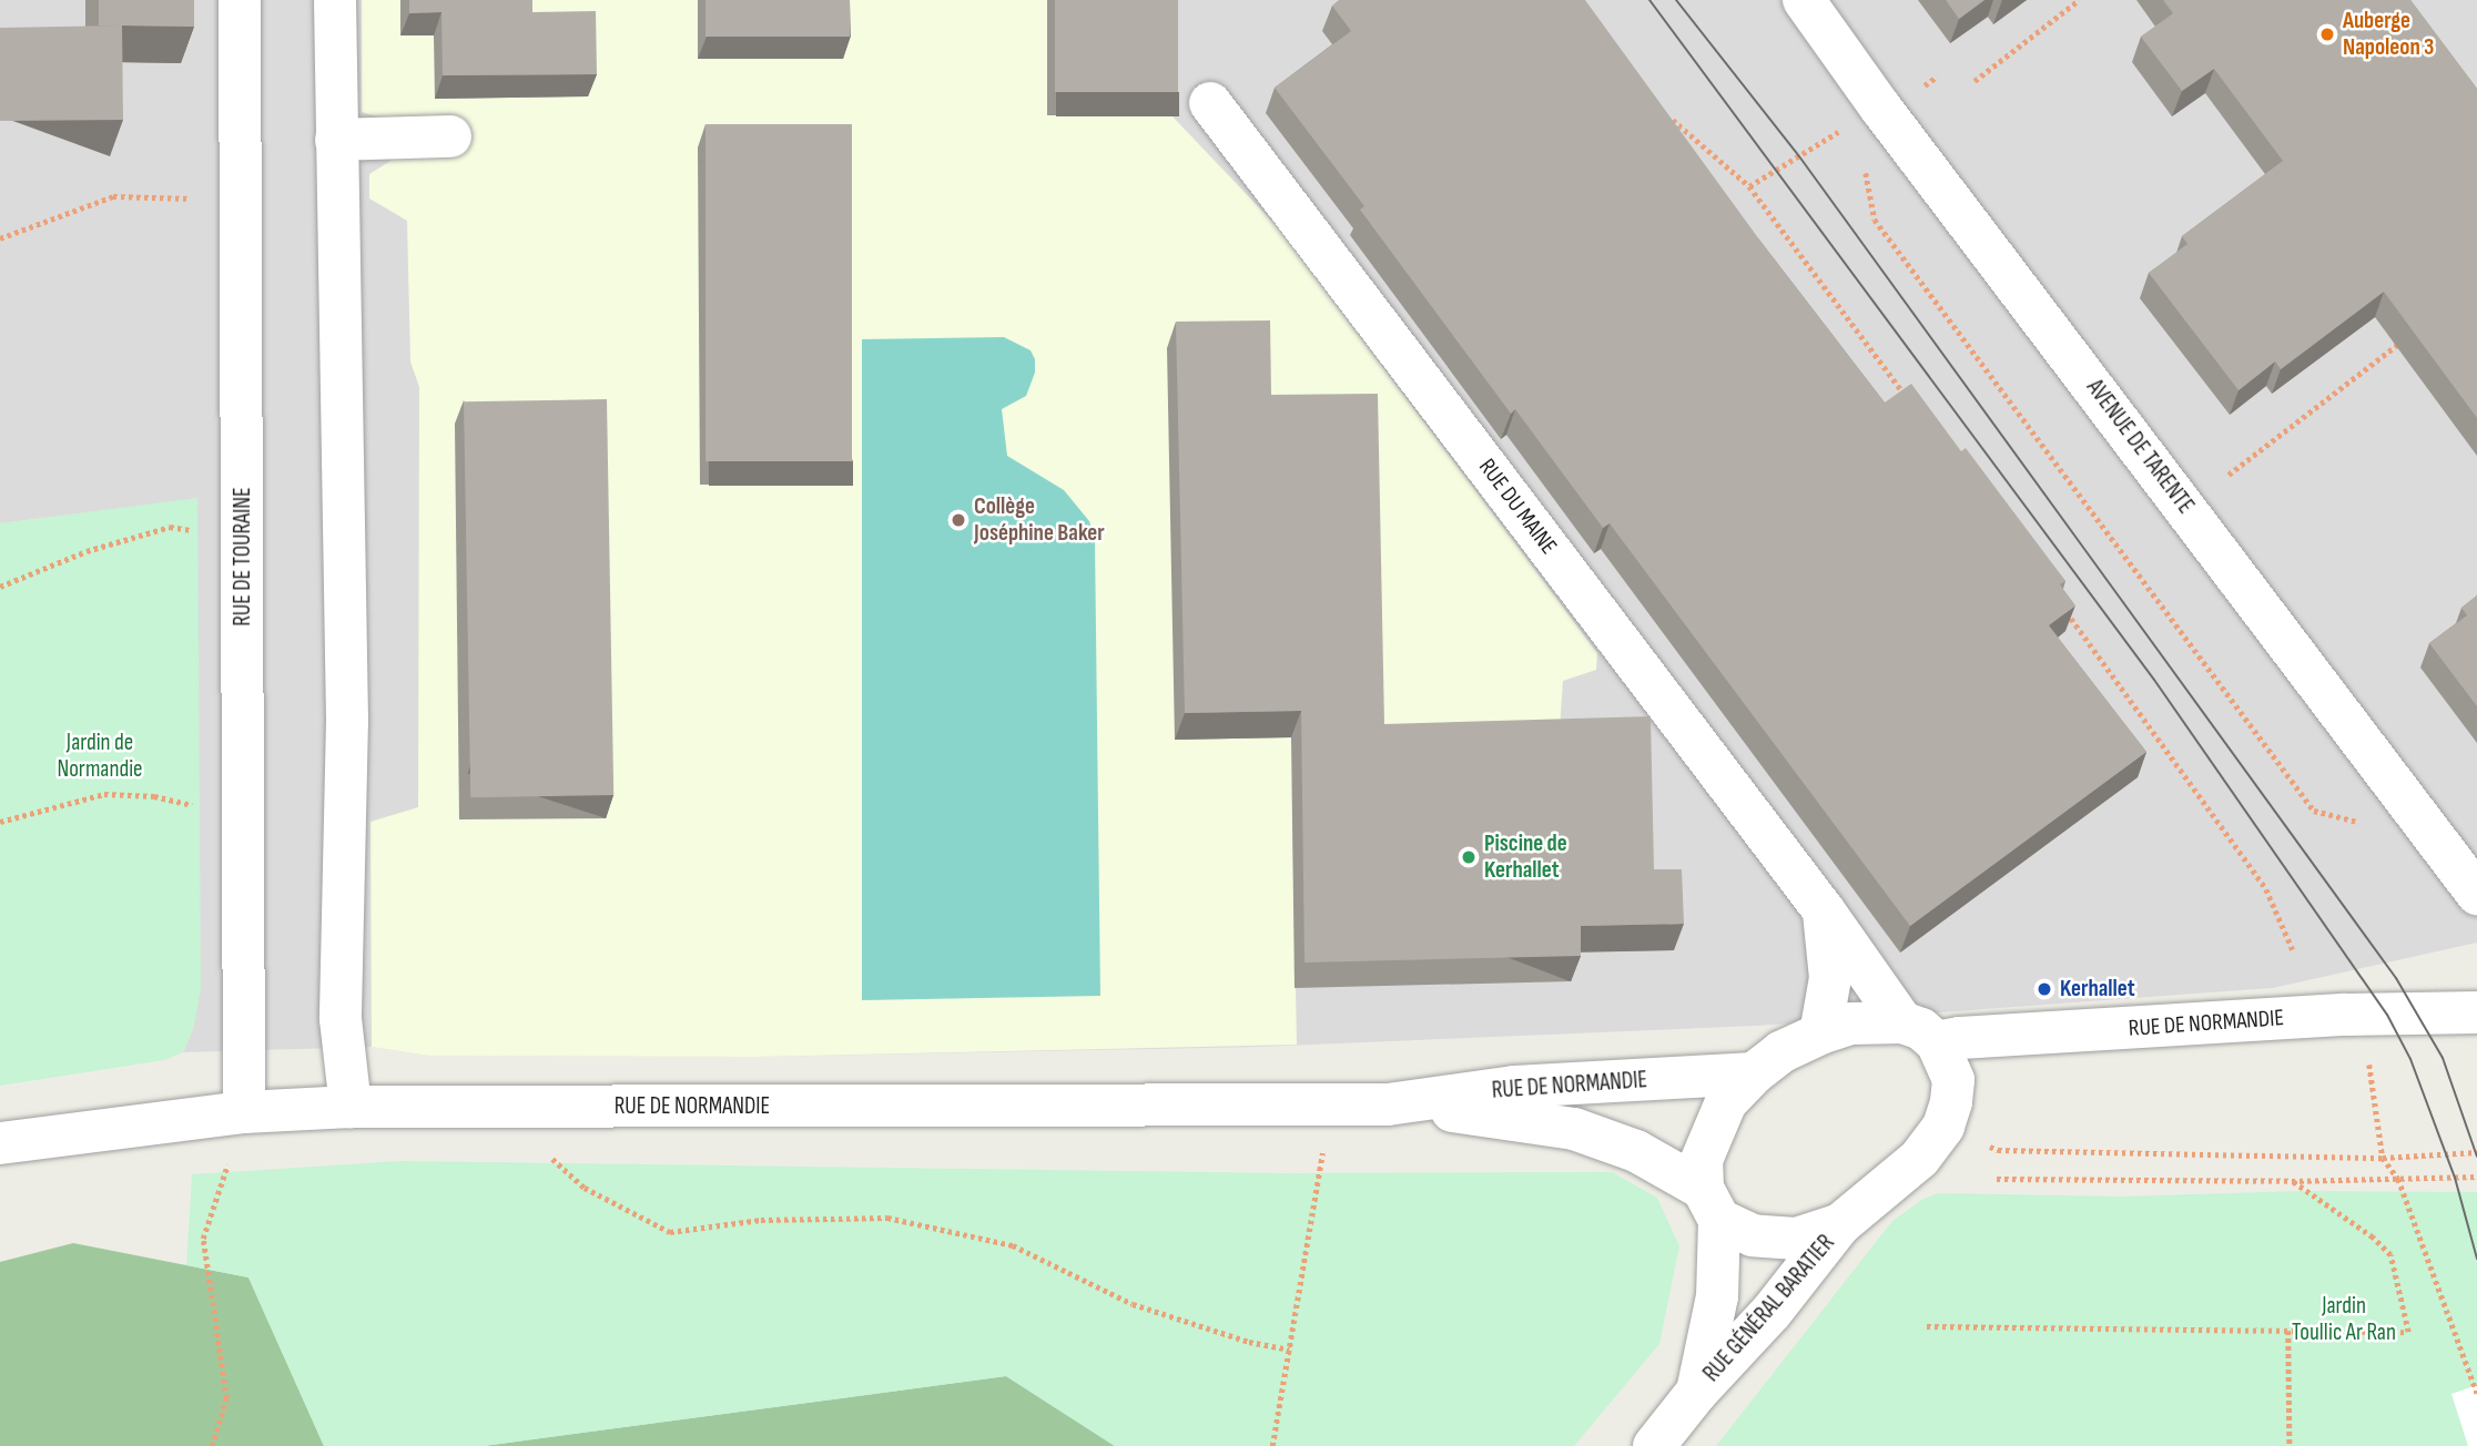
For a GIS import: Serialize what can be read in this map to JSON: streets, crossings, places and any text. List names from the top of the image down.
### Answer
{
  "streets": {
    "street": [
      "AVENUE DE TARENTE",
      "RUE DU MAINE",
      "RUE DE TOURAINE",
      "RUE DE NORMANDIE",
      "RUE GÉNÉRAL BARATIER"
    ]
  },
  "crossings": [
    ["RUE DU MAINE", "RUE DE NORMANDIE"],
    ["RUE DU MAINE", "RUE GÉNÉRAL BARATIER"],
    ["RUE DE TOURAINE", "RUE DE NORMANDIE"],
    ["RUE DE NORMANDIE", "RUE GÉNÉRAL BARATIER"]
  ],
  "parks": ["Jardin de Normandie", "Jardin Toullic Ar Ran"],
  "places": [
    "Auberge Napoleon 3",
    "Collège Joséphine Baker",
    "Piscine de Kerhallet",
    "Kerhallet"
  ]
}
